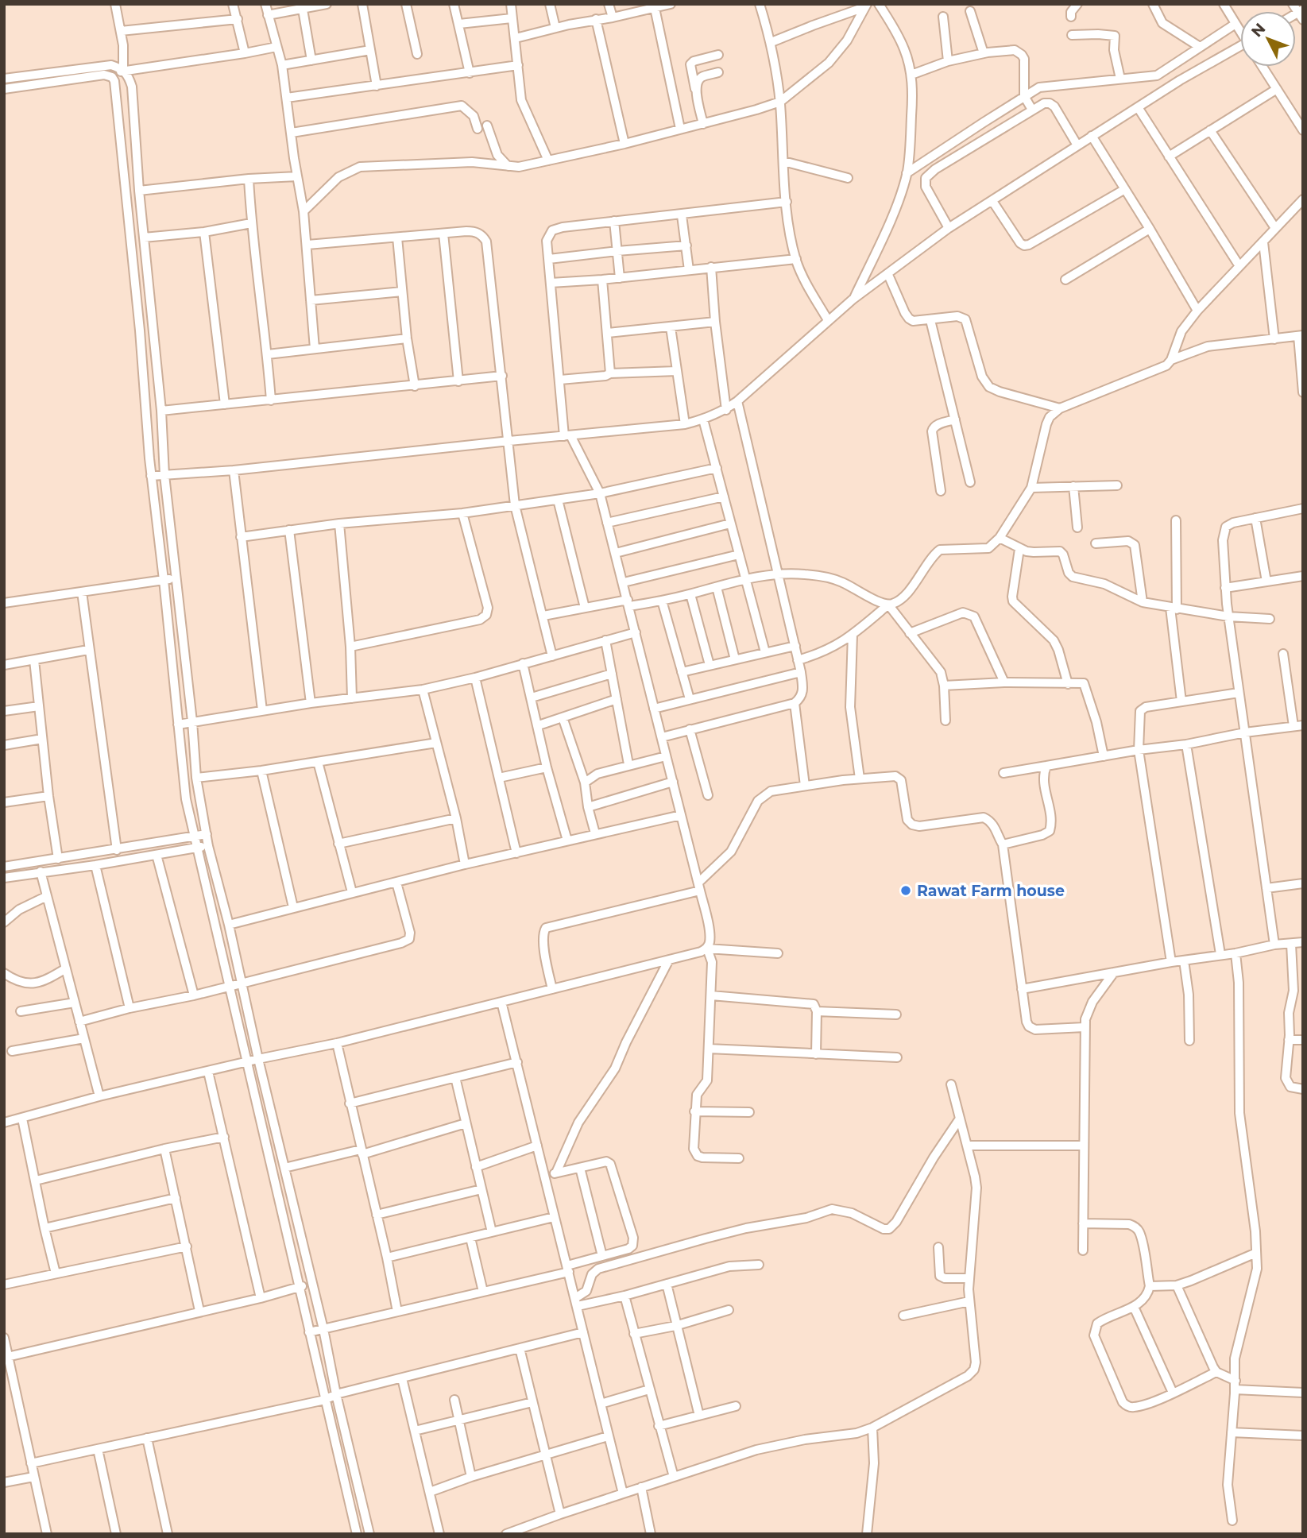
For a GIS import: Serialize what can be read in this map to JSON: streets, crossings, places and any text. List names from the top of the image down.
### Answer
{
  "places": ["Rawat Farm house"],
  "north": "top left"
}
